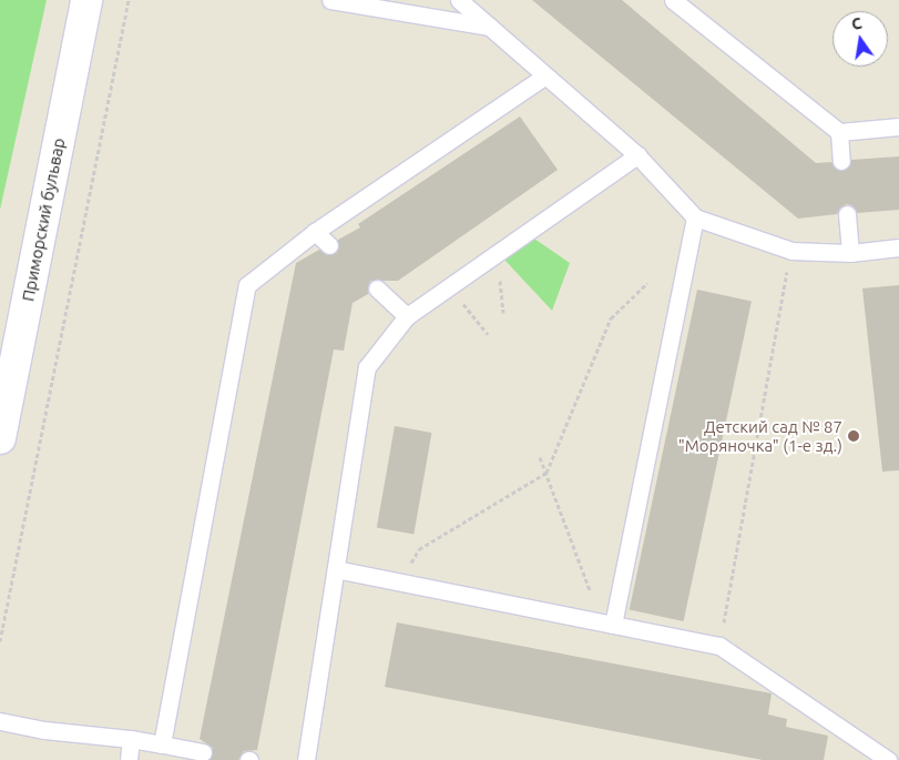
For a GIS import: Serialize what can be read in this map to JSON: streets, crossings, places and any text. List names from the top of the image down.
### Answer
{
  "streets": {
    "street": ["Приморский бульвар"]
  },
  "places": ["Детский сад № 87 \"Моряночка\" (1-е зд.)"],
  "north": "top"
}
